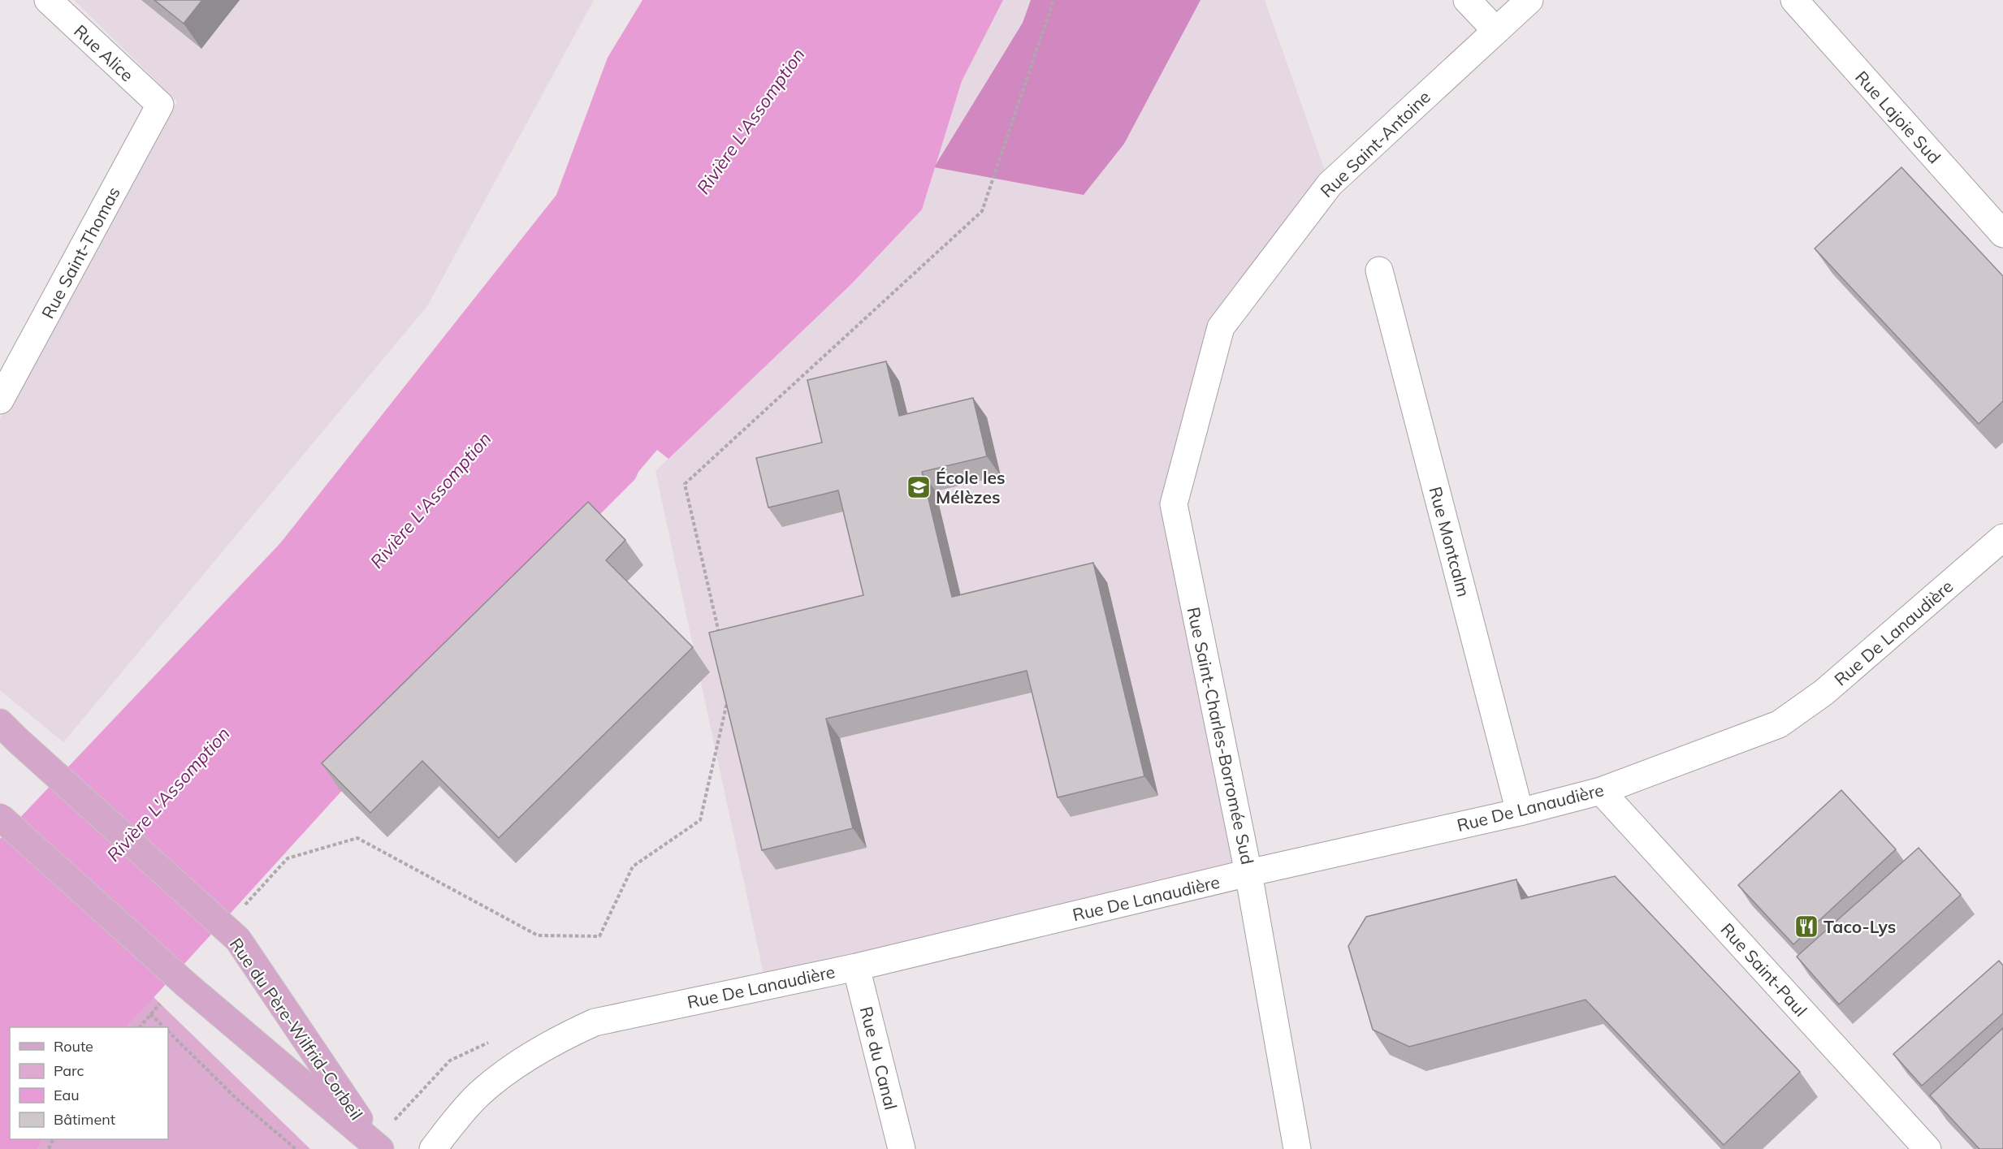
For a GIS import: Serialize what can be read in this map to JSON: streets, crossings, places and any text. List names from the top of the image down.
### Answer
{
  "streets": {
    "main road": ["Rue du Père-Wilfrid-Corbeil"],
    "street": [
      "Rue Alice",
      "Rue Lajoie Sud",
      "Rue Saint-Antoine",
      "Rue Saint-Thomas",
      "Rue Montcalm",
      "Rue De Lanaudière",
      "Rue Saint-Charles-Borromée Sud",
      "Rue Saint-Paul",
      "Rue du Canal"
    ]
  },
  "crossings": [
    ["Rue Alice", "Rue Saint-Thomas"],
    ["Rue Saint-Antoine", "Rue Saint-Charles-Borromée Sud"],
    ["Rue Montcalm", "Rue De Lanaudière"],
    ["Rue De Lanaudière", "Rue Saint-Charles-Borromée Sud"],
    ["Rue De Lanaudière", "Rue Saint-Paul"],
    ["Rue De Lanaudière", "Rue du Canal"]
  ],
  "water": ["Rivière L'Assomption"],
  "places": {
    "school or university": ["École les Mélèzes"],
    "restaurant": ["Taco-Lys"]
  },
  "legend": [
    "Route",
    "Parc",
    "Eau",
    "Bâtiment"
  ]
}
